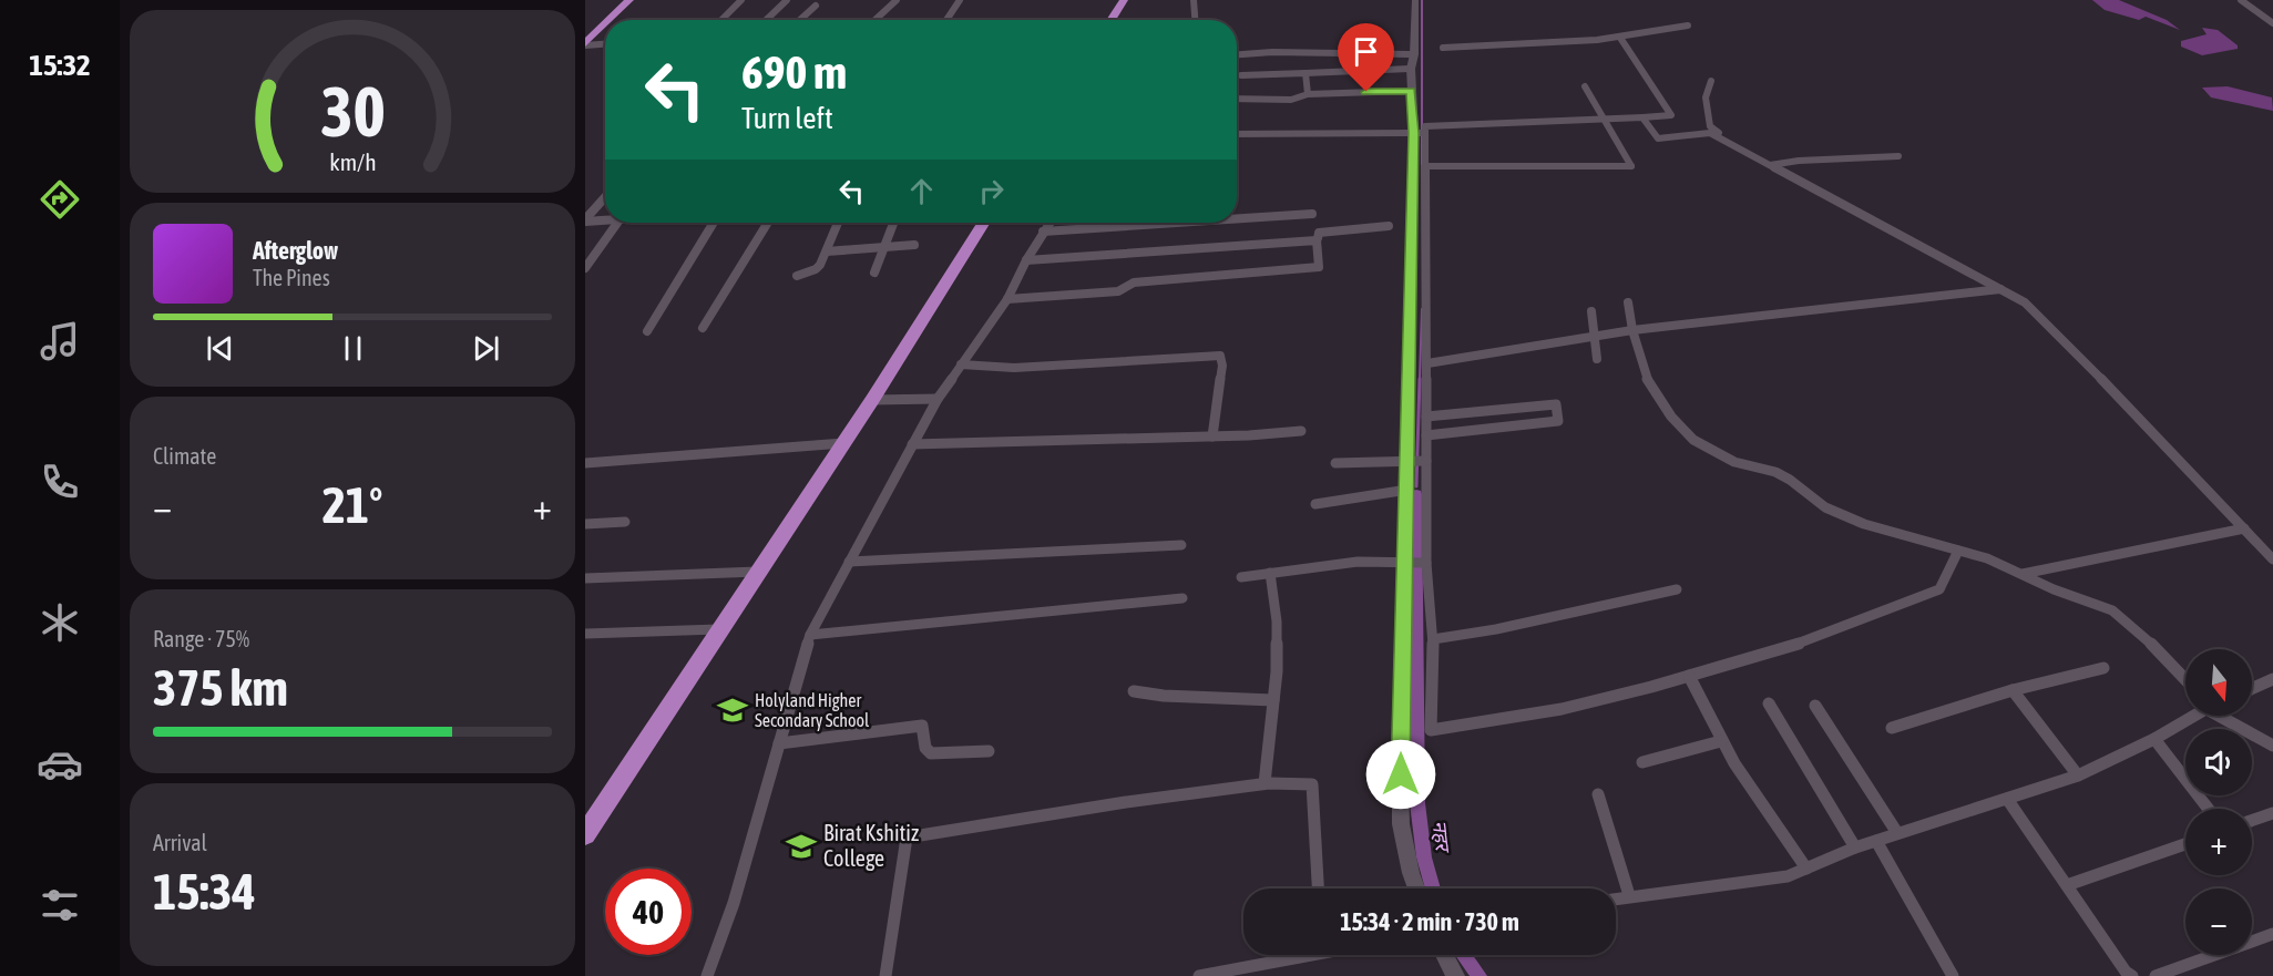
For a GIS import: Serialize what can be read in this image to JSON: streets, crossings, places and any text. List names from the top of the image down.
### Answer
{
  "water": ["नहर"],
  "places": {
    "school or university": ["Holyland Higher Secondary School", "Birat Kshitiz College"]
  },
  "north": "bottom",
  "page": {
    "tabs": "15:32",
    "turn": ["690 m", "Turn left"],
    "song": ["Afterglow", "The Pines"],
    "tile": [
      "Climate",
      ["Range · 75%", "375 km"],
      ["Arrival", "15:34"]
    ],
    "heat": ["−", "21°", "+"],
    "map_buttons": ["+", "−"],
    "limit": "40",
    "trip": "15:34 · 2 min · 730 m",
    "gauge": ["30", "km/h"]
  }
}
